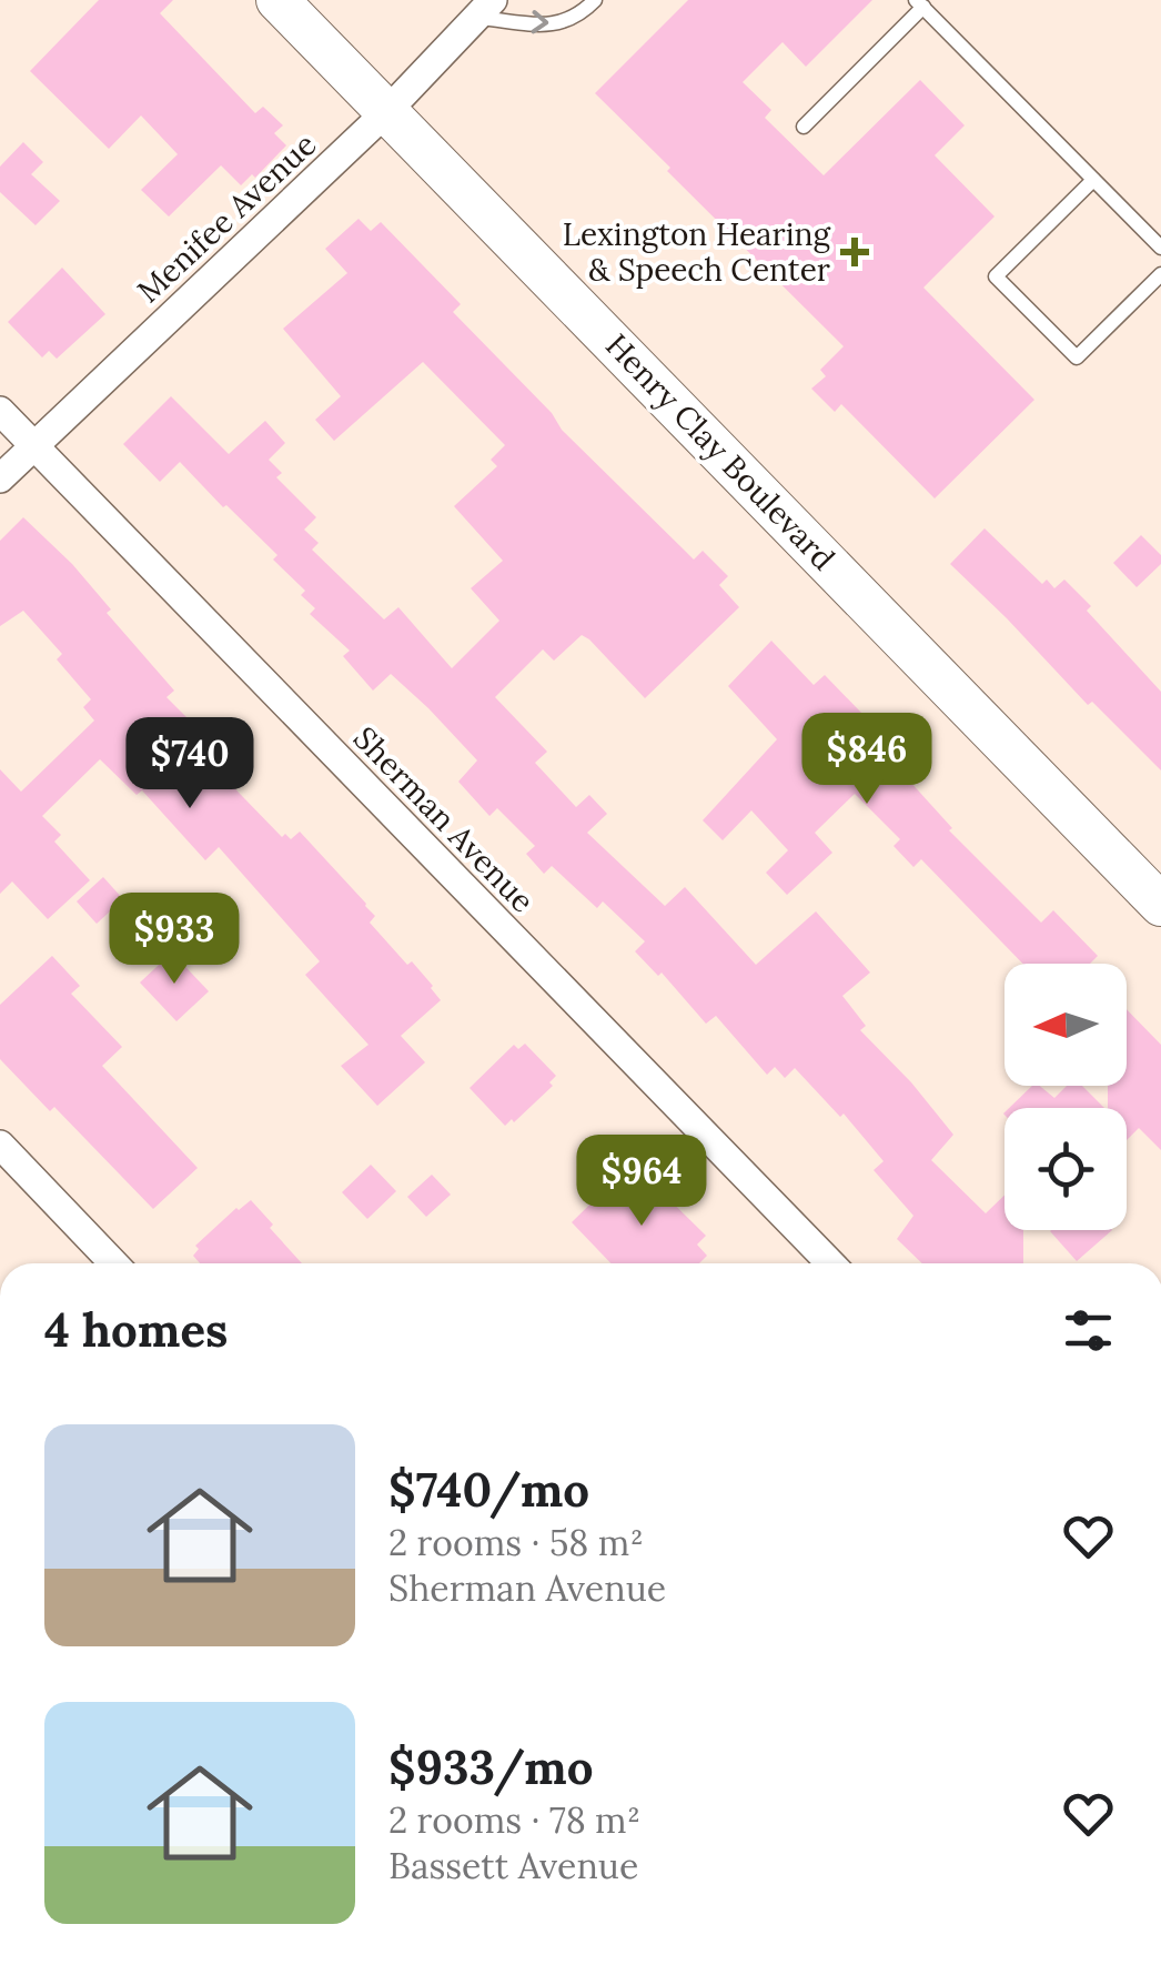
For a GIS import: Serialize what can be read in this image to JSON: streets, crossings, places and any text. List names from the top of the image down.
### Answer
{
  "streets": {
    "street": ["Menifee Avenue", "Henry Clay Boulevard", "Sherman Avenue"]
  },
  "crossings": [
    ["Menifee Avenue", "Henry Clay Boulevard"],
    ["Menifee Avenue", "Sherman Avenue"]
  ],
  "places": {
    "health": ["Lexington Hearing & Speech Center"]
  },
  "north": "left",
  "page": {
    "price": [
      "$846",
      "$740",
      "$933",
      "$964"
    ],
    "heading": "4 homes",
    "list": [
      {
        "name": "$740/mo",
        "note": "2 rooms · 58 m² · Sherman Avenue"
      },
      {
        "name": "$933/mo",
        "note": "2 rooms · 78 m² · Bassett Avenue"
      }
    ]
  }
}
